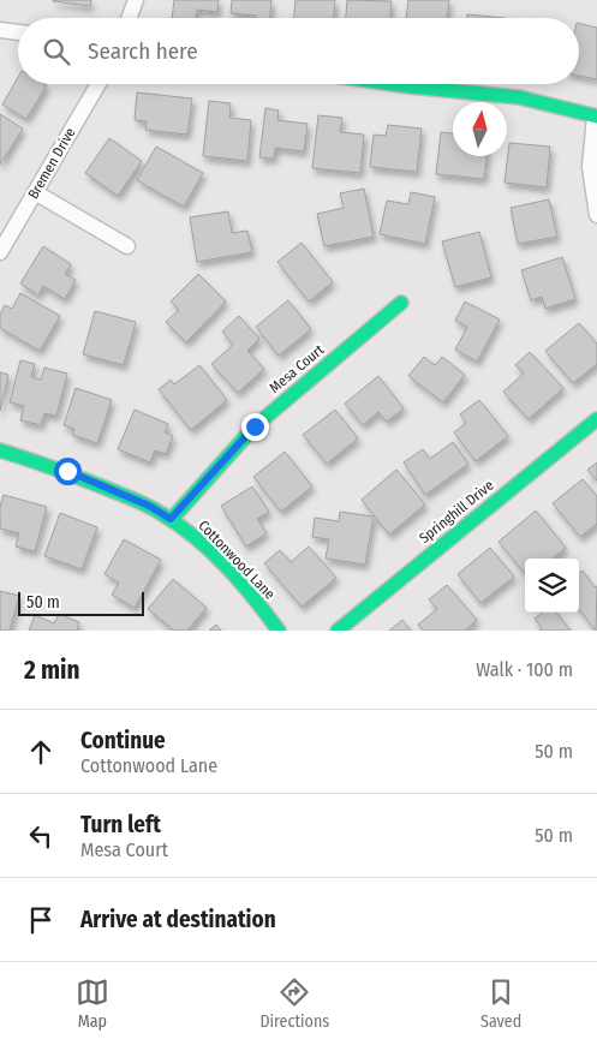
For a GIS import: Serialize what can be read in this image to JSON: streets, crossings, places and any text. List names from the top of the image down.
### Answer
{
  "streets": {
    "street": [
      "Bremen Drive",
      "Mesa Court",
      "Springhill Drive",
      "Cottonwood Lane"
    ]
  },
  "crossings": [
    ["Mesa Court", "Cottonwood Lane"]
  ],
  "scale_bar": "50 m",
  "north": "top",
  "page": {
    "search": "Search here",
    "scale": "50 m",
    "heading": ["2 min", "Walk · 100 m"],
    "list": [
      ["Continue", "Cottonwood Lane", "50 m"],
      ["Turn left", "Mesa Court", "50 m"],
      "Arrive at destination"
    ],
    "nav": ["Map", "Directions", "Saved"]
  }
}
